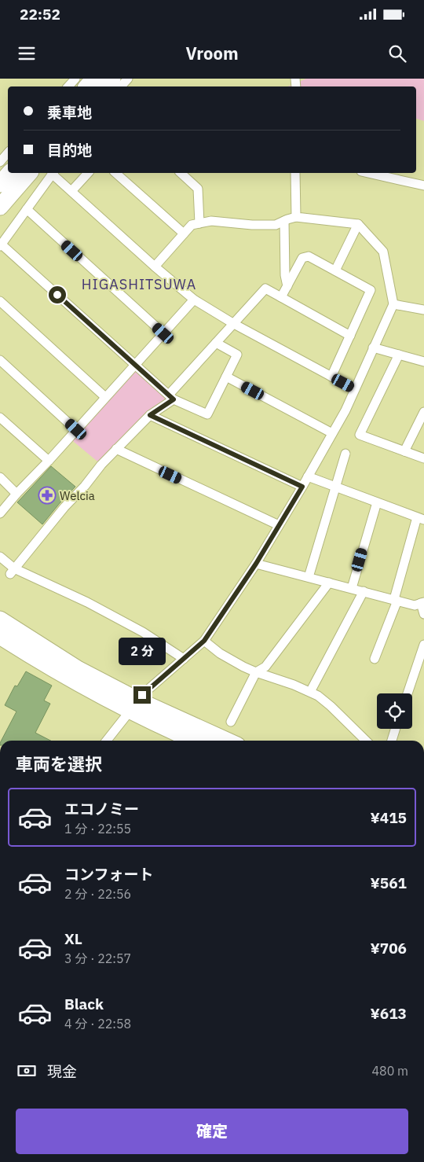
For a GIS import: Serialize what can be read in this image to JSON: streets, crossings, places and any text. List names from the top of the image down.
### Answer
{
  "districts": ["HIGASHITSUWA"],
  "places": {
    "pharmacy": ["Welcia"]
  },
  "page": {
    "status": "22:52",
    "header": "Vroom",
    "banner": ["乗車地", "目的地"],
    "bubble": "2 分",
    "heading": "車両を選択",
    "list": [
      {
        "name": "エコノミー",
        "note": "1 分 · 22:55",
        "value": "¥415"
      },
      {
        "name": "コンフォート",
        "note": "2 分 · 22:56",
        "value": "¥561"
      },
      {
        "name": "XL",
        "note": "3 分 · 22:57",
        "value": "¥706"
      },
      {
        "name": "Black",
        "note": "4 分 · 22:58",
        "value": "¥613"
      }
    ],
    "pay": ["現金", "480 m"],
    "buttons": "確定"
  }
}
